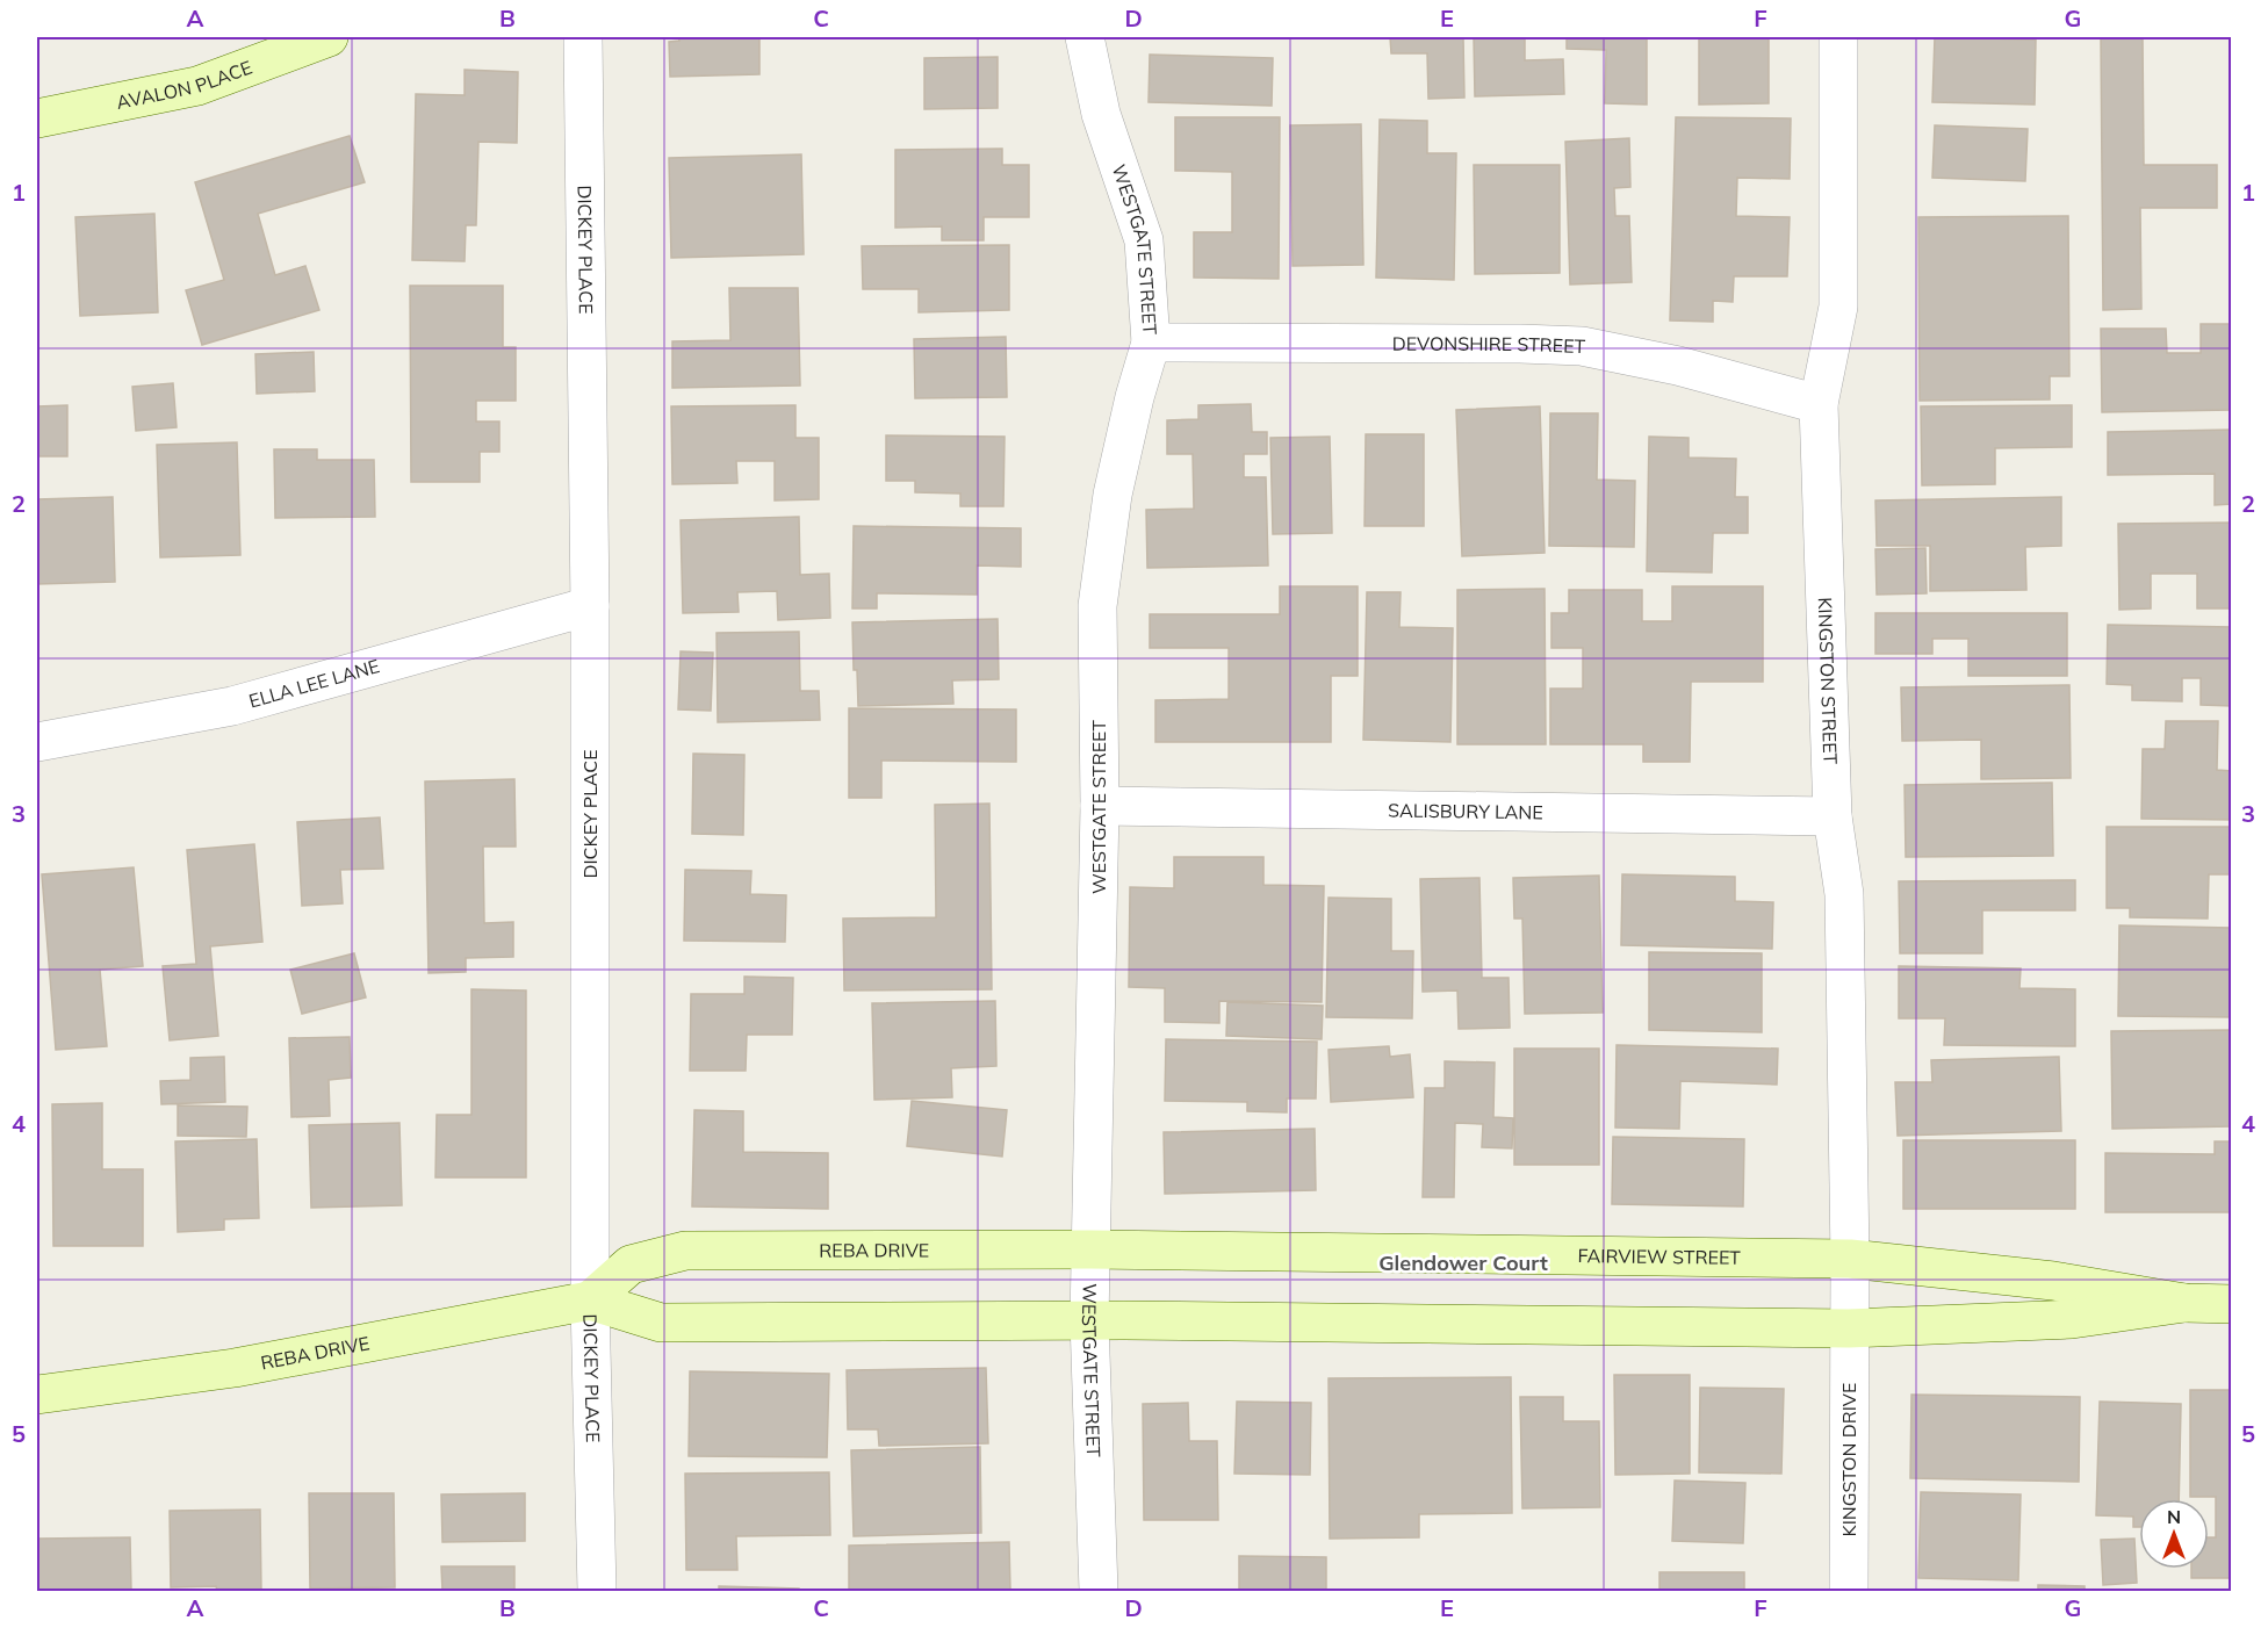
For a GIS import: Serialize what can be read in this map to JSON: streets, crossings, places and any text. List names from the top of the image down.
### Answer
{
  "streets": {
    "street": [
      "AVALON PLACE",
      "DICKEY PLACE",
      "WESTGATE STREET",
      "DEVONSHIRE STREET",
      "KINGSTON STREET",
      "ELLA LEE LANE",
      "SALISBURY LANE",
      "REBA DRIVE",
      "FAIRVIEW STREET",
      "KINGSTON DRIVE"
    ]
  },
  "crossings": [
    ["DICKEY PLACE", "ELLA LEE LANE"],
    ["DICKEY PLACE", "REBA DRIVE"],
    ["WESTGATE STREET", "DEVONSHIRE STREET"],
    ["WESTGATE STREET", "SALISBURY LANE"],
    ["WESTGATE STREET", "REBA DRIVE"],
    ["WESTGATE STREET", "FAIRVIEW STREET"],
    ["DEVONSHIRE STREET", "KINGSTON STREET"],
    ["KINGSTON STREET", "SALISBURY LANE"],
    ["KINGSTON STREET", "FAIRVIEW STREET"],
    ["KINGSTON STREET", "KINGSTON DRIVE"],
    ["REBA DRIVE", "FAIRVIEW STREET"],
    ["FAIRVIEW STREET", "KINGSTON DRIVE"]
  ],
  "districts": ["Glendower Court"],
  "north": "top",
  "grid": {
    "columns": [
      "A",
      "B",
      "C",
      "D",
      "E",
      "F",
      "G"
    ],
    "rows": [
      "1",
      "2",
      "3",
      "4",
      "5"
    ]
  }
}
